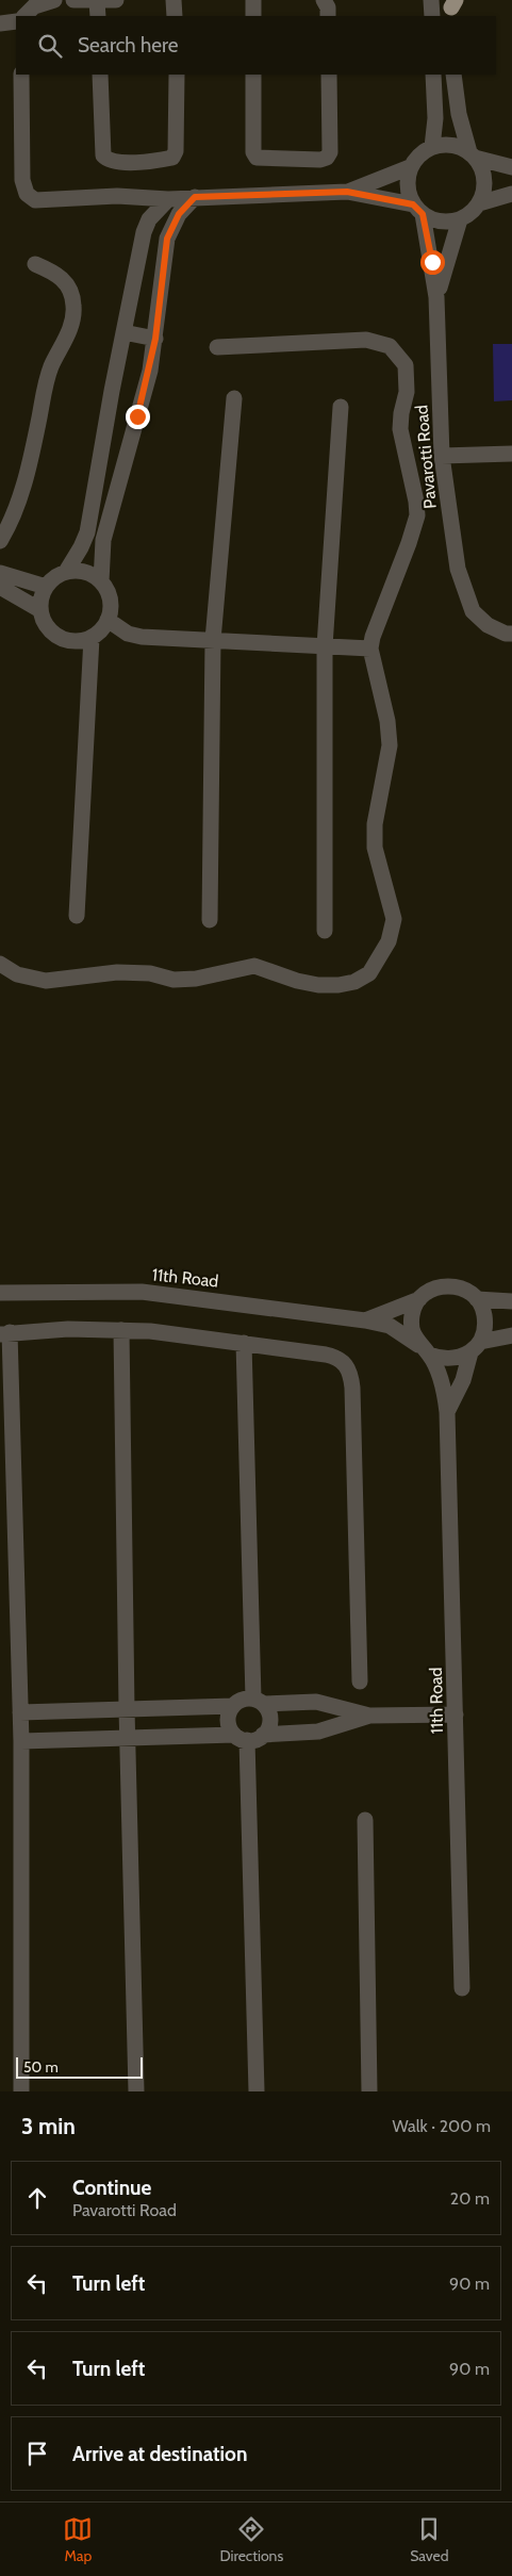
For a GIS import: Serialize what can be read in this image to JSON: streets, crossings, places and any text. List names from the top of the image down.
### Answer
{
  "streets": {
    "street": ["Pavarotti Road", "11th Road"]
  },
  "scale_bar": "50 m",
  "page": {
    "search": "Search here",
    "scale": "50 m",
    "heading": ["3 min", "Walk · 200 m"],
    "list": [
      ["Continue", "Pavarotti Road", "20 m"],
      ["Turn left", "90 m"],
      ["Turn left", "90 m"],
      "Arrive at destination"
    ],
    "nav": ["Map", "Directions", "Saved"]
  }
}
